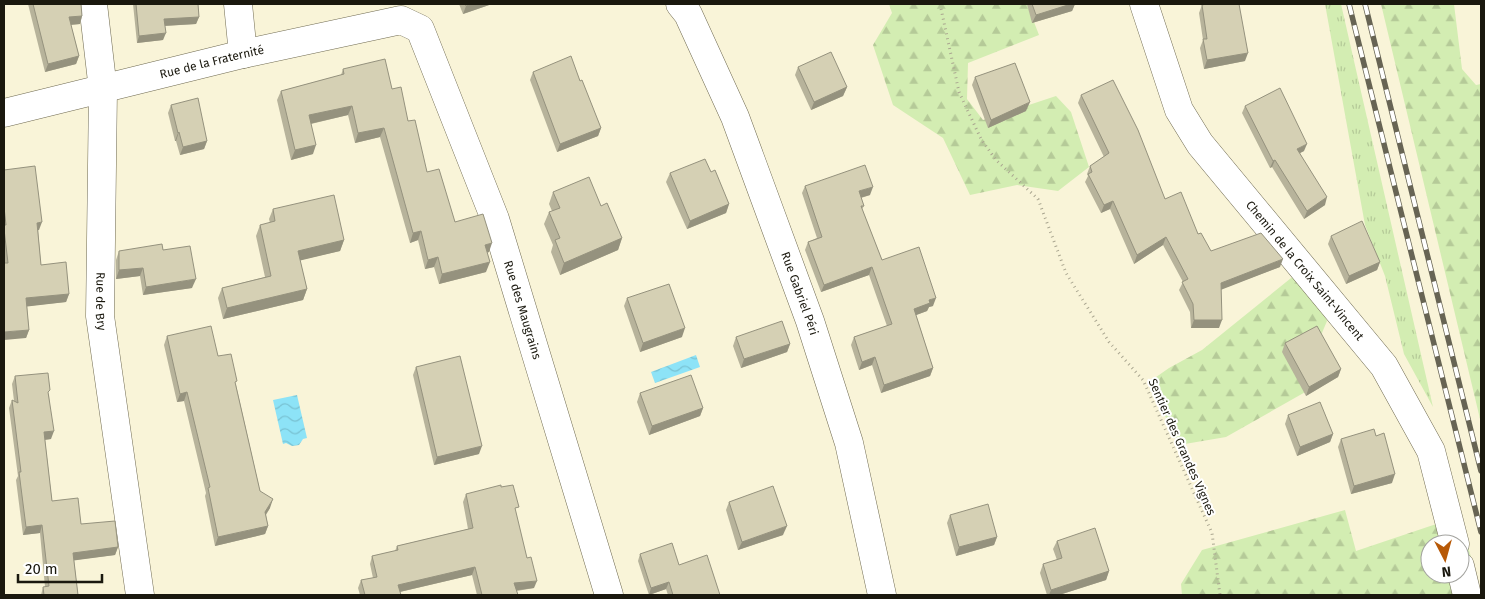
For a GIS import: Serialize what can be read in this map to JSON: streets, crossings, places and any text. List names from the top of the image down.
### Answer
{
  "streets": {
    "street": [
      "Rue de la Fraternité",
      "Chemin de la Croix Saint-Vincent",
      "Rue Gabriel Péri",
      "Rue de Bry",
      "Rue des Maugrains"
    ],
    "path": ["Sentier des Grandes Vignes"]
  },
  "crossings": [
    ["Rue de la Fraternité", "Rue de Bry"],
    ["Rue de la Fraternité", "Rue des Maugrains"]
  ],
  "scale_bar": "20 m",
  "north": "bottom"
}
